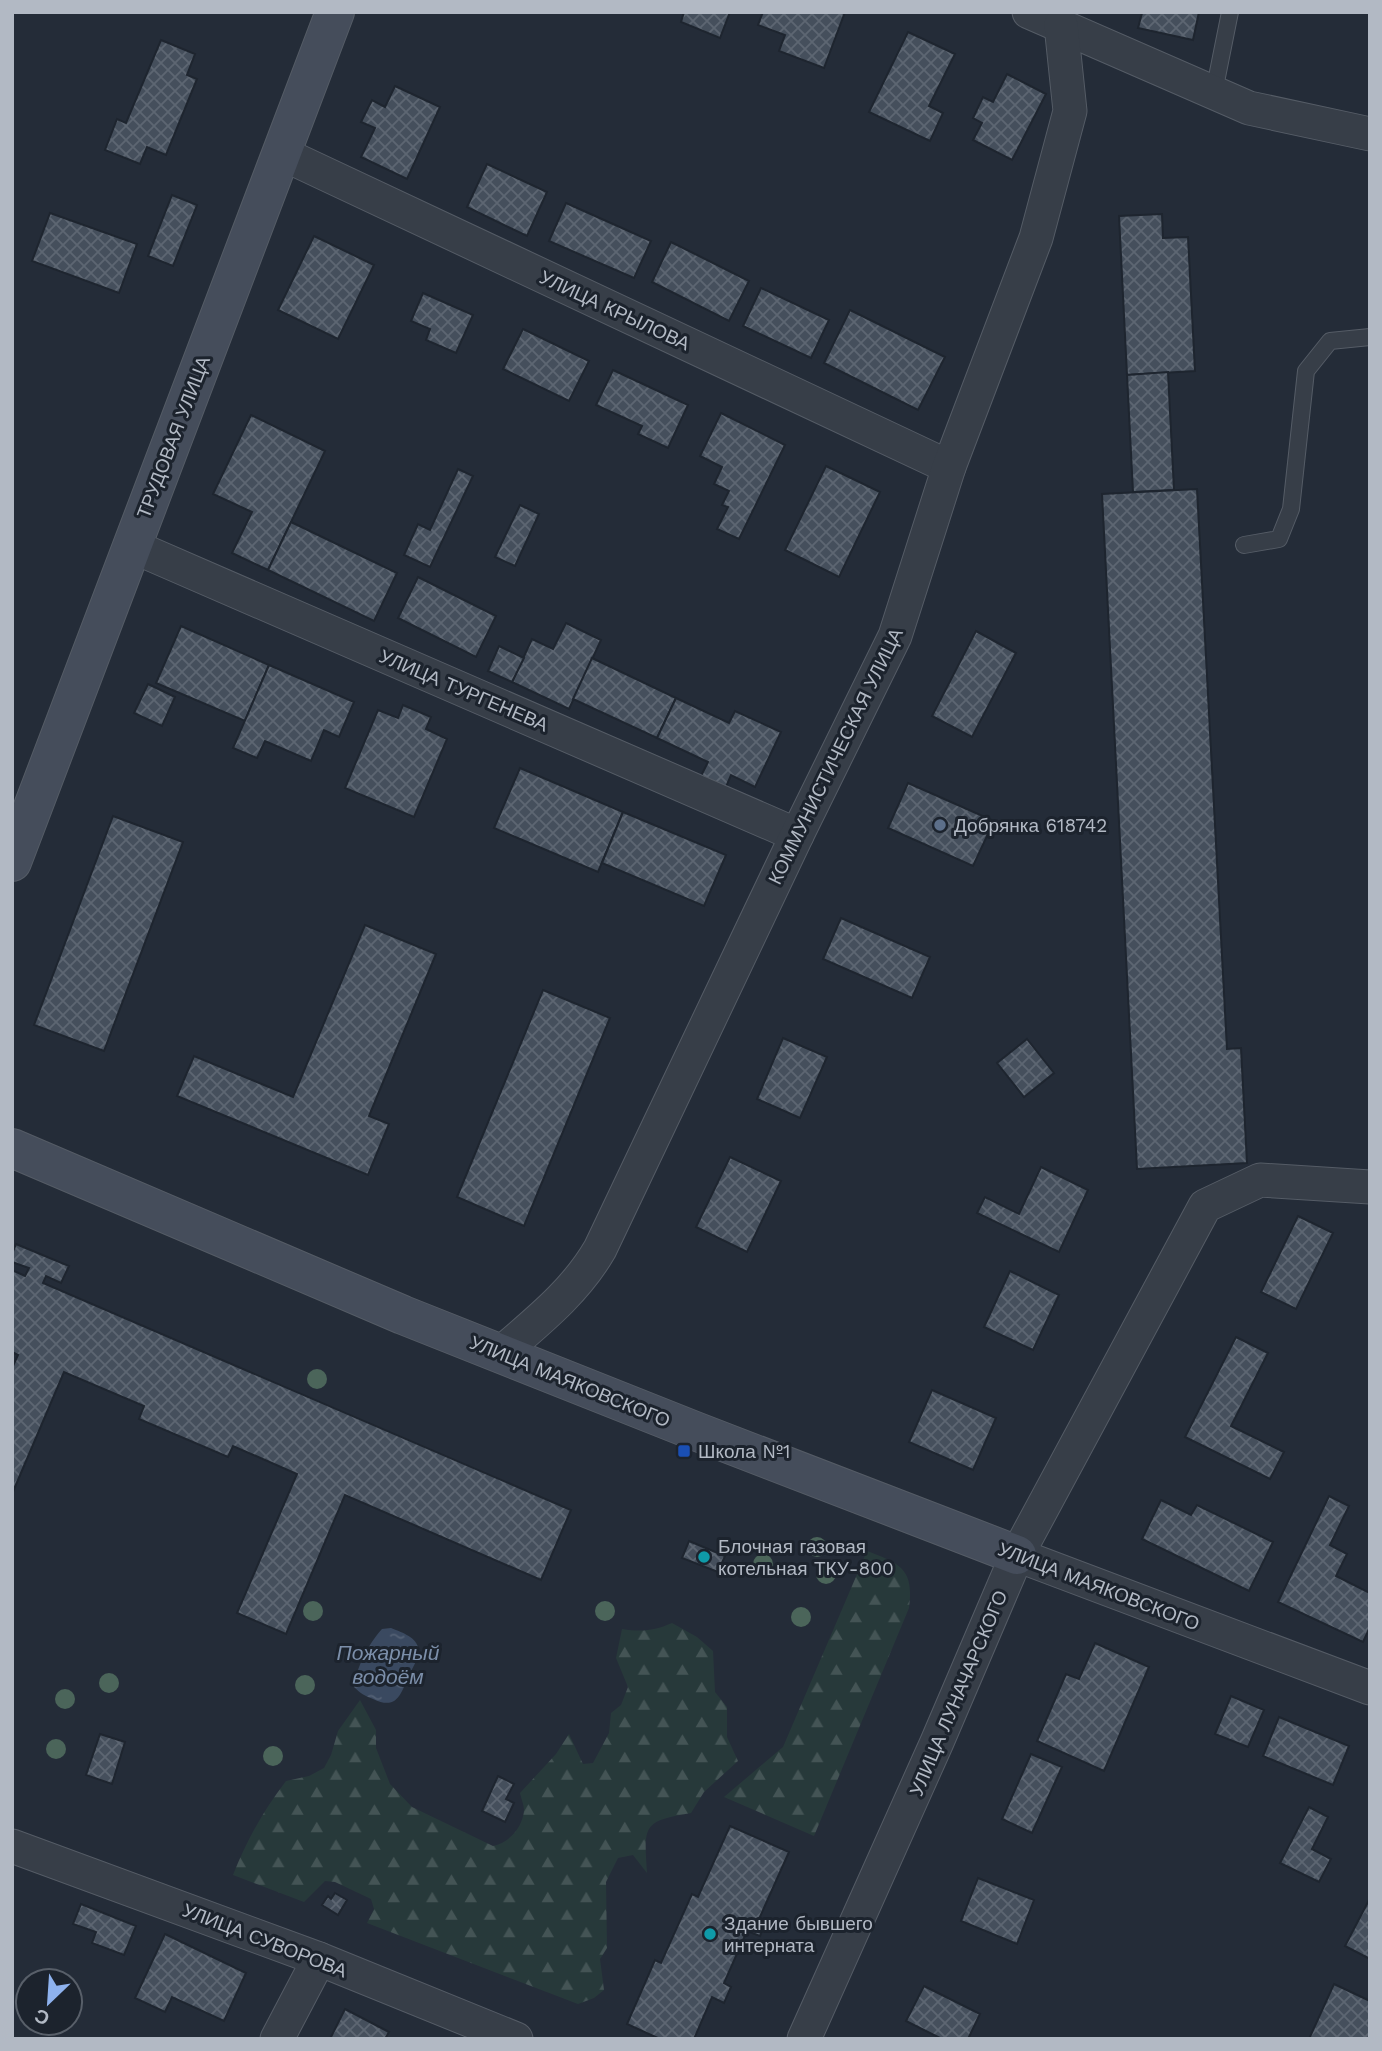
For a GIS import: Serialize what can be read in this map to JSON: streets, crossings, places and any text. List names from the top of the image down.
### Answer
{
  "streets": {
    "street": [
      "УЛИЦА КРЫЛОВА",
      "ТРУДОВАЯ УЛИЦА",
      "УЛИЦА ТУРГЕНЕВА",
      "КОММУНИСТИЧЕСКАЯ УЛИЦА",
      "УЛИЦА МАЯКОВСКОГО",
      "УЛИЦА ЛУНАЧАРСКОГО",
      "УЛИЦА СУВОРОВА"
    ]
  },
  "crossings": [
    ["УЛИЦА КРЫЛОВА", "ТРУДОВАЯ УЛИЦА"],
    ["УЛИЦА КРЫЛОВА", "КОММУНИСТИЧЕСКАЯ УЛИЦА"],
    ["ТРУДОВАЯ УЛИЦА", "УЛИЦА ТУРГЕНЕВА"],
    ["УЛИЦА ТУРГЕНЕВА", "КОММУНИСТИЧЕСКАЯ УЛИЦА"],
    ["КОММУНИСТИЧЕСКАЯ УЛИЦА", "УЛИЦА МАЯКОВСКОГО"],
    ["УЛИЦА МАЯКОВСКОГО", "УЛИЦА ЛУНАЧАРСКОГО"]
  ],
  "water": ["Пожарный водоём"],
  "places": {
    "other": ["Добрянка 618742", "Блочная газовая котельная ТКУ-800", "Здание бывшего интерната"],
    "transit": ["Школа №1"]
  },
  "north": "bottom left"
}
